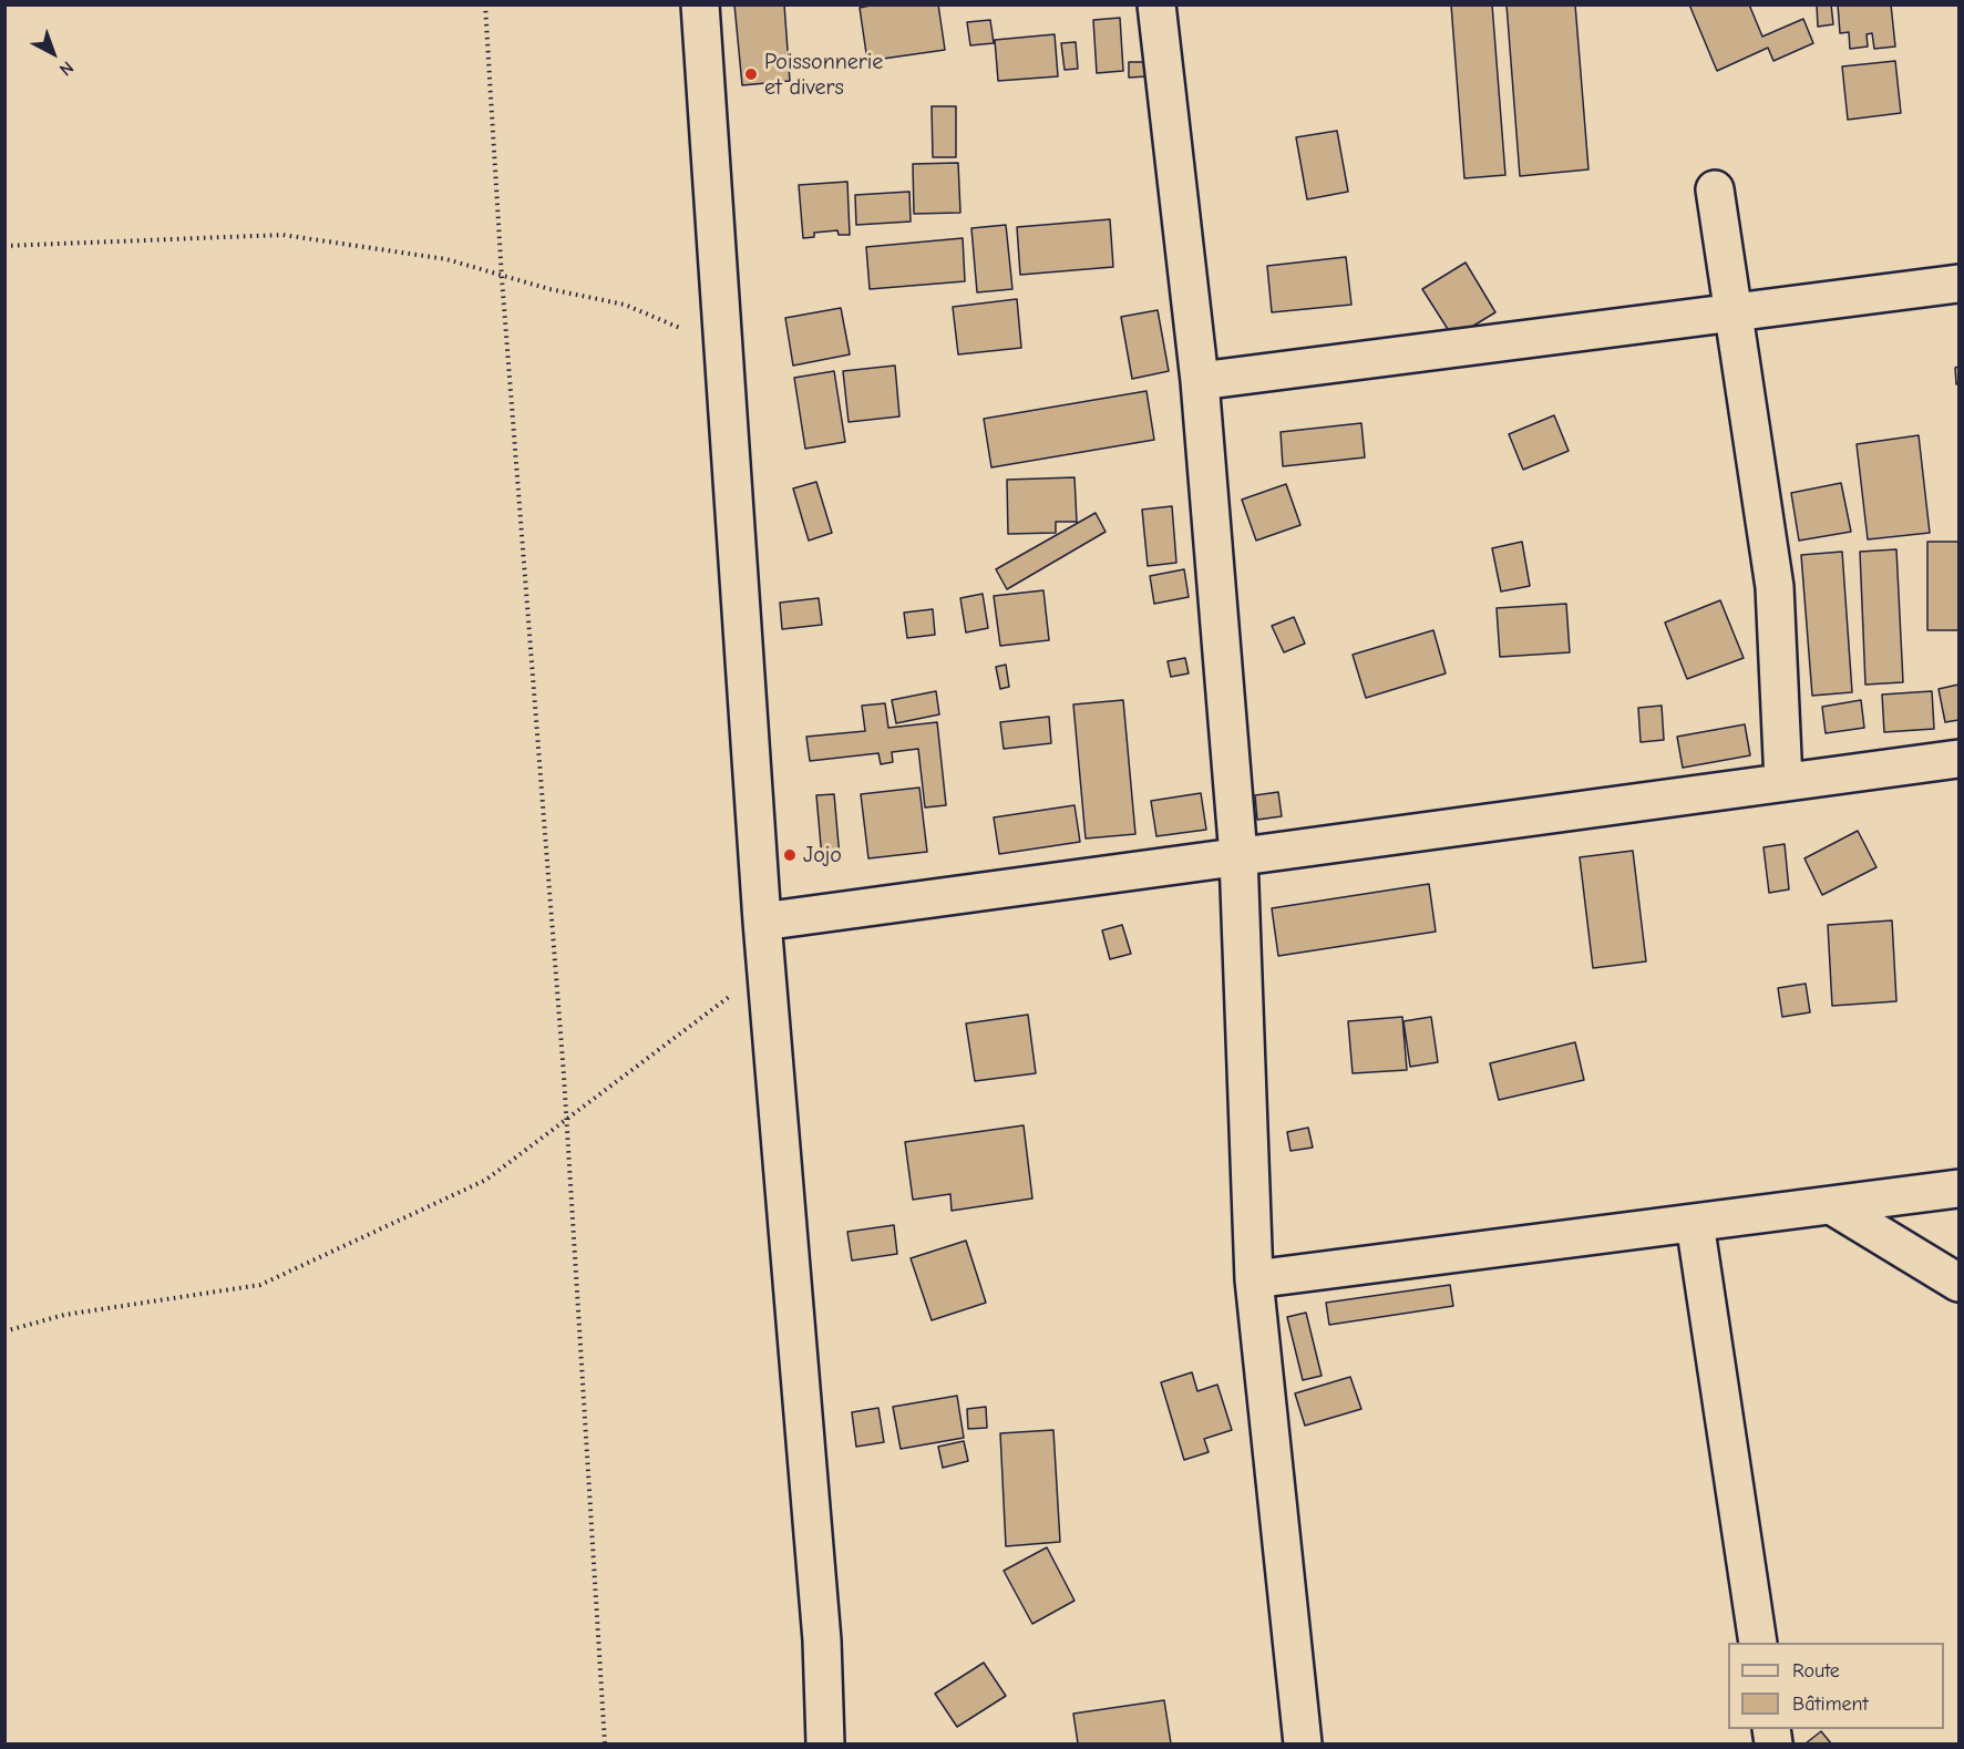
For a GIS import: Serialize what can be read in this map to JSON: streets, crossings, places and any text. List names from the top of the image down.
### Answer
{
  "places": ["Poissonnerie et divers", "Jojo"],
  "legend": ["Route", "Bâtiment"],
  "north": "bottom right"
}
